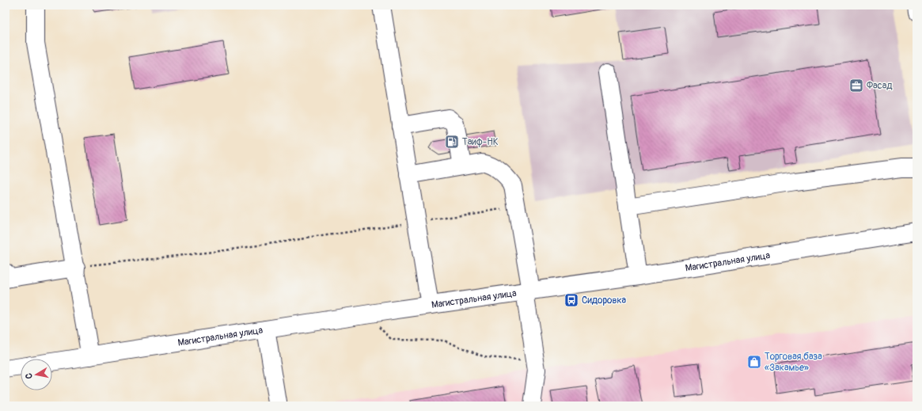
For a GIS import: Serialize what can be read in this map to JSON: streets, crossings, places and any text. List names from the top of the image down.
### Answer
{
  "streets": {
    "main road": ["Магистральная улица"]
  },
  "places": {
    "office": ["Фасад"],
    "fuel station": ["Таиф-НК"],
    "bus stop": ["Сидоровка"],
    "shop": ["Торговая база «Закамье»"]
  },
  "north": "left"
}
